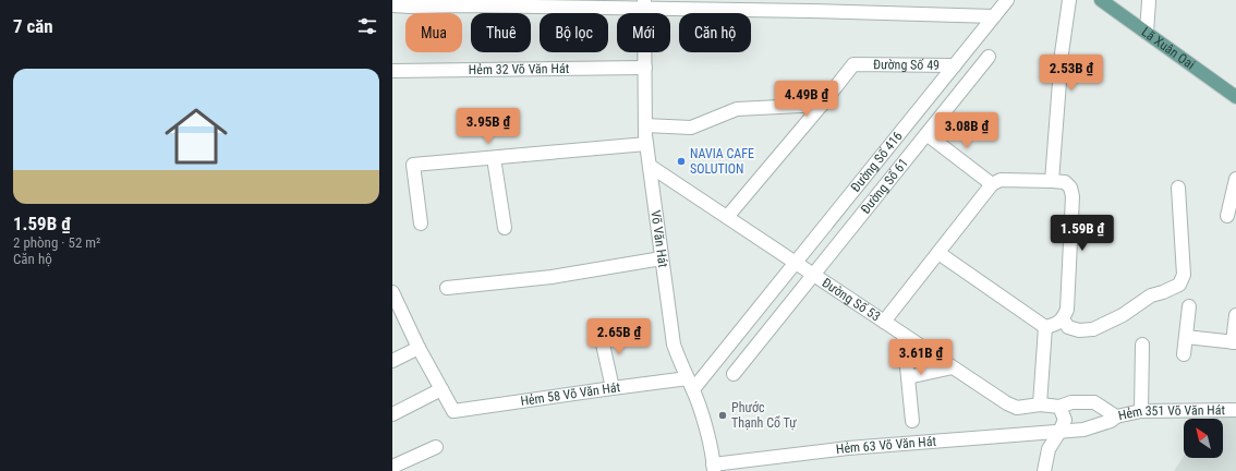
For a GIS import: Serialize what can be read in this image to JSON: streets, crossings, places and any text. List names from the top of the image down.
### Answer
{
  "streets": {
    "main road": ["Lã Xuân Oai"],
    "street": [
      "Đường Số 49",
      "Hẻm 32 Võ Văn Hát",
      "Đường Số 416",
      "Đường Số 61",
      "Võ Văn Hát",
      "Đường Số 53",
      "Hẻm 58 Võ Văn Hát",
      "Hẻm 351 Võ Văn Hát",
      "Hẻm 63 Võ Văn Hát"
    ]
  },
  "crossings": [
    ["Đường Số 49", "Đường Số 416"],
    ["Hẻm 32 Võ Văn Hát", "Võ Văn Hát"],
    ["Đường Số 416", "Võ Văn Hát"],
    ["Đường Số 416", "Đường Số 53"],
    ["Đường Số 416", "Hẻm 58 Võ Văn Hát"],
    ["Đường Số 61", "Đường Số 53"],
    ["Võ Văn Hát", "Đường Số 53"],
    ["Võ Văn Hát", "Hẻm 58 Võ Văn Hát"],
    ["Võ Văn Hát", "Hẻm 63 Võ Văn Hát"],
    ["Đường Số 53", "Hẻm 351 Võ Văn Hát"],
    ["Hẻm 351 Võ Văn Hát", "Hẻm 63 Võ Văn Hát"]
  ],
  "places": ["NAVIA CAFE SOLUTION", "Phước Thạnh Cổ Tự"],
  "north": "top left",
  "page": {
    "heading": "7 căn",
    "chip": [
      "Mua",
      "Thuê",
      "Bộ lọc",
      "Mới",
      "Căn hộ"
    ],
    "list": [
      {
        "name": "1.59B ₫",
        "note": "2 phòng · 52 m² · Căn hộ"
      }
    ],
    "price": [
      "2.53B ₫",
      "4.49B ₫",
      "3.95B ₫",
      "3.08B ₫",
      "1.59B ₫",
      "2.65B ₫",
      "3.61B ₫"
    ]
  }
}
